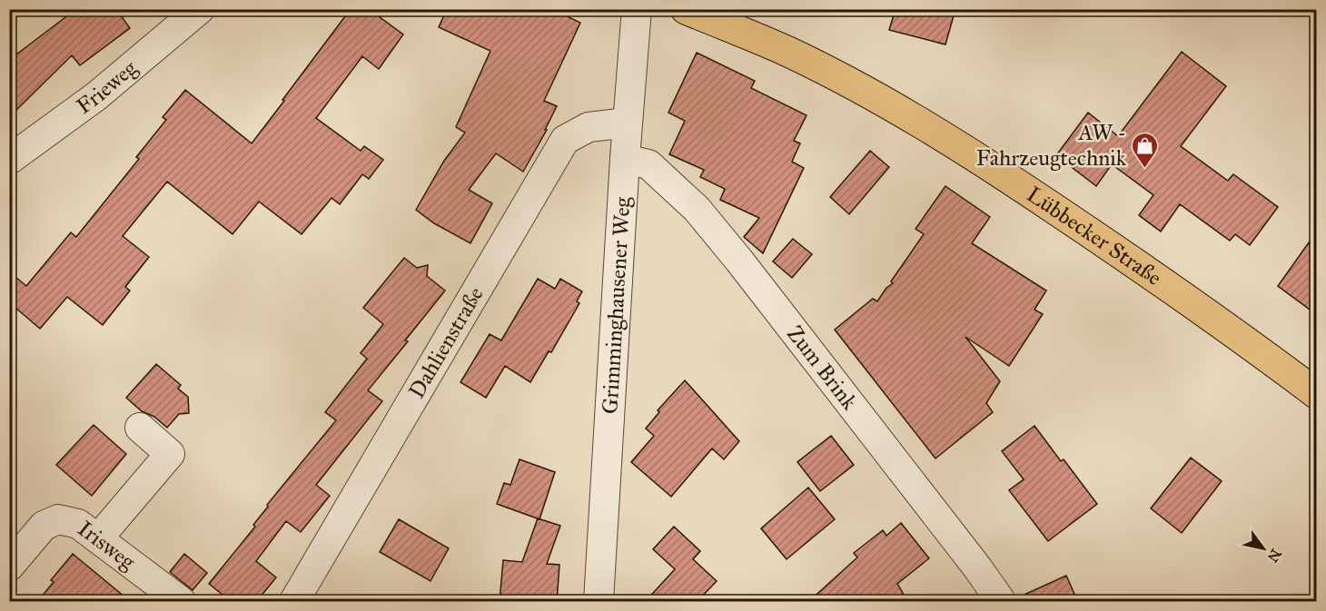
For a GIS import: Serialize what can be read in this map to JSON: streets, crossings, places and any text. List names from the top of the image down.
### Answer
{
  "streets": {
    "main road": ["Lübbecker Straße"],
    "street": [
      "Frieweg",
      "Grimminghausener Weg",
      "Dahlienstraße",
      "Zum Brink",
      "Irisweg"
    ]
  },
  "crossings": [
    ["Grimminghausener Weg", "Dahlienstraße"],
    ["Grimminghausener Weg", "Zum Brink"]
  ],
  "places": {
    "shop": ["AW - Fahrzeugtechnik"]
  },
  "north": "bottom right"
}
